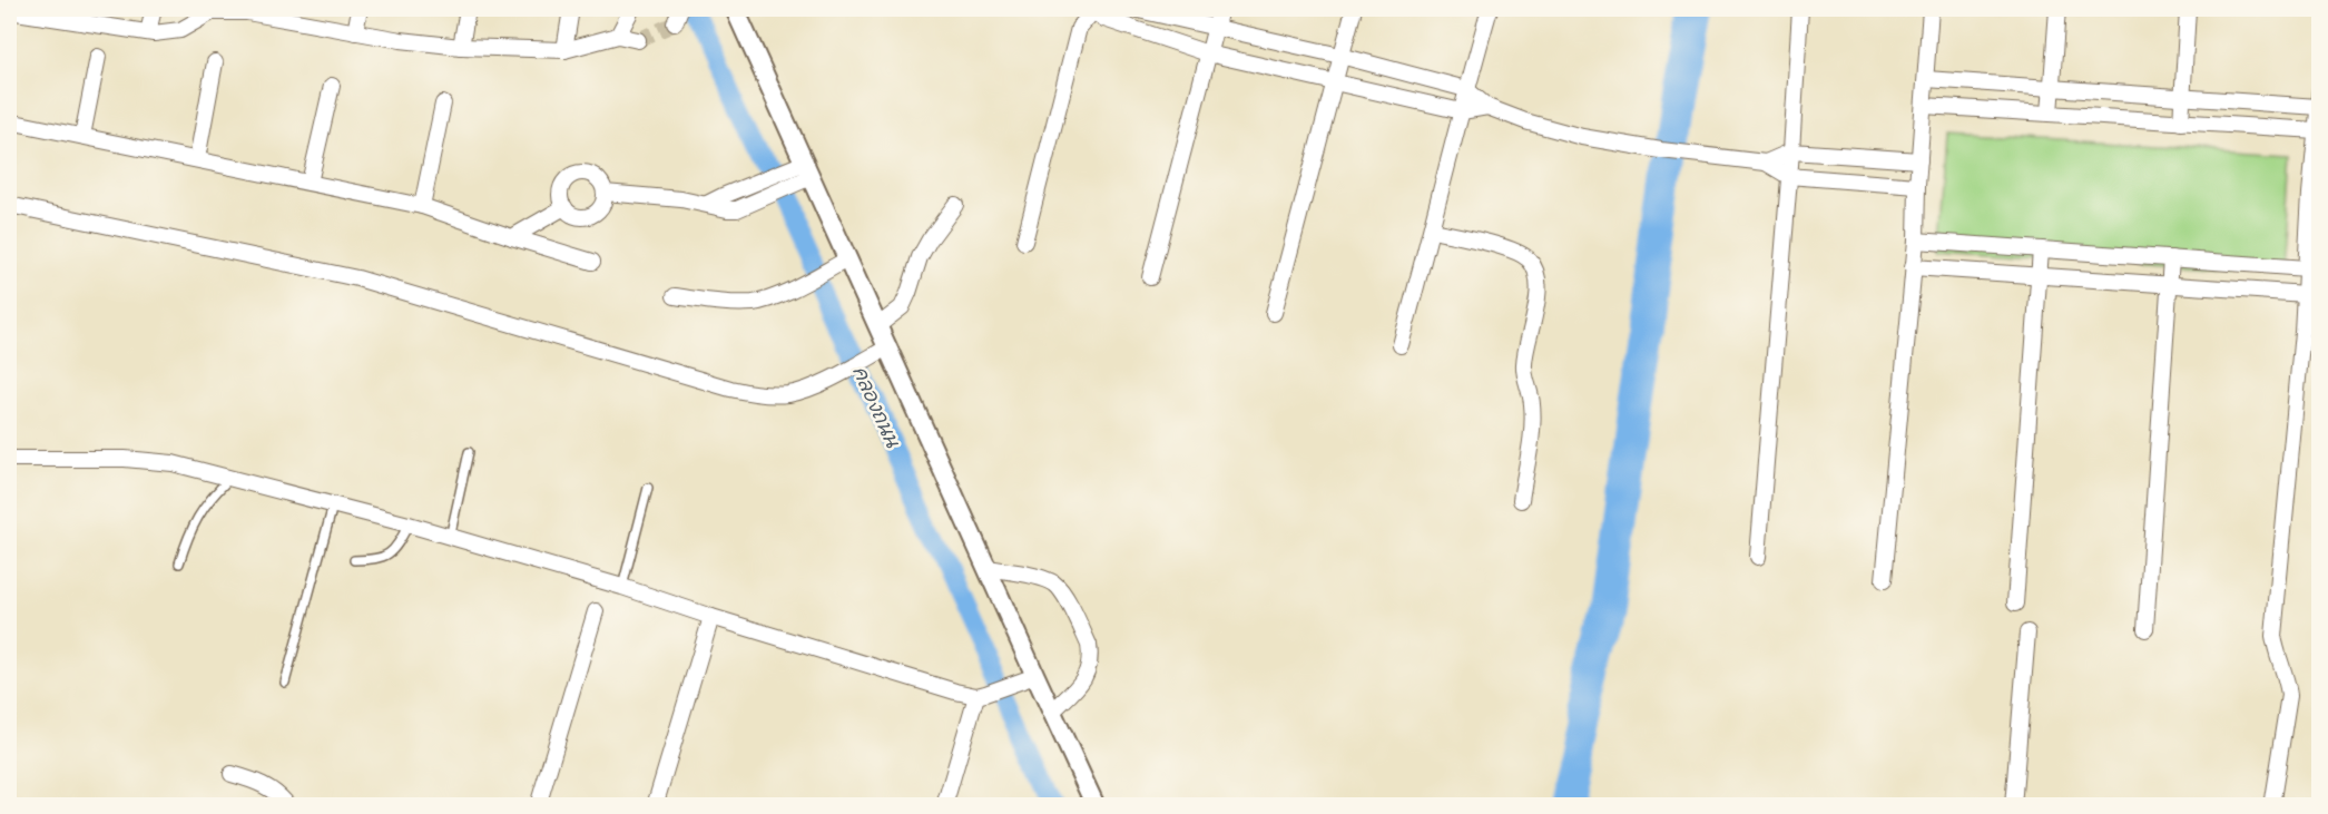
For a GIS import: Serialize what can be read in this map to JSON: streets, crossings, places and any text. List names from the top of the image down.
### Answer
{
  "water": ["คลองถนน"]
}
